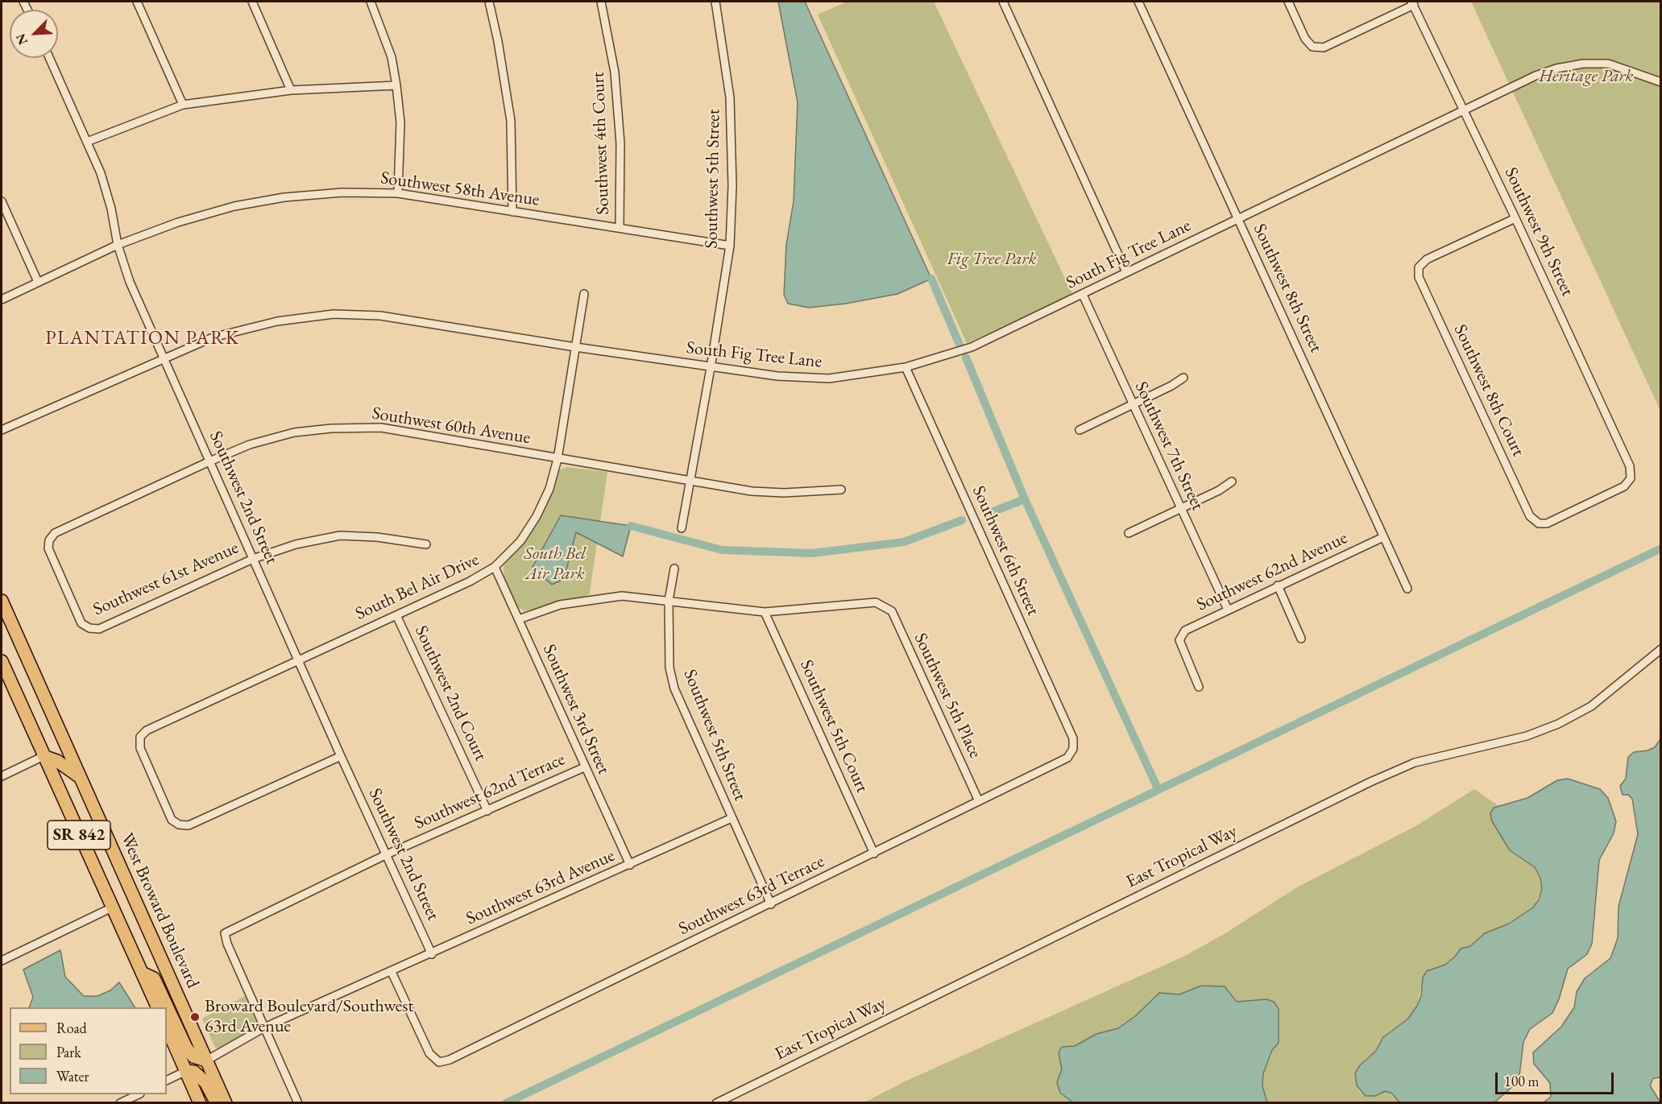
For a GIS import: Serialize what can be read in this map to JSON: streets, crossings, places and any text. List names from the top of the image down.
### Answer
{
  "streets": {
    "main road": ["SR 842", "West Broward Boulevard"],
    "street": [
      "Southwest 4th Court",
      "Southwest 5th Street",
      "Southwest 58th Avenue",
      "Southwest 9th Street",
      "South Fig Tree Lane",
      "Southwest 8th Street",
      "Southwest 8th Court",
      "Southwest 60th Avenue",
      "Southwest 7th Street",
      "Southwest 2nd Street",
      "Southwest 6th Street",
      "Southwest 62nd Avenue",
      "Southwest 61st Avenue",
      "South Bel Air Drive",
      "Southwest 2nd Court",
      "Southwest 5th Place",
      "Southwest 3rd Street",
      "Southwest 5th Court",
      "Southwest 62nd Terrace",
      "East Tropical Way",
      "Southwest 63rd Avenue",
      "Southwest 63rd Terrace"
    ]
  },
  "crossings": [
    ["Southwest 4th Court", "Southwest 58th Avenue"],
    ["Southwest 5th Street", "Southwest 58th Avenue"],
    ["Southwest 5th Street", "South Fig Tree Lane"],
    ["Southwest 5th Street", "Southwest 60th Avenue"],
    ["Southwest 5th Street", "Southwest 63rd Avenue"],
    ["Southwest 5th Street", "Southwest 63rd Terrace"],
    ["Southwest 58th Avenue", "Southwest 2nd Street"],
    ["Southwest 9th Street", "South Fig Tree Lane"],
    ["Southwest 9th Street", "Southwest 8th Court"],
    ["South Fig Tree Lane", "Southwest 8th Street"],
    ["South Fig Tree Lane", "Southwest 7th Street"],
    ["South Fig Tree Lane", "Southwest 2nd Street"],
    ["South Fig Tree Lane", "Southwest 6th Street"],
    ["South Fig Tree Lane", "South Bel Air Drive"],
    ["Southwest 8th Street", "Southwest 62nd Avenue"],
    ["Southwest 60th Avenue", "Southwest 2nd Street"],
    ["Southwest 60th Avenue", "Southwest 61st Avenue"],
    ["Southwest 60th Avenue", "South Bel Air Drive"],
    ["Southwest 7th Street", "Southwest 62nd Avenue"],
    ["Southwest 2nd Street", "Southwest 61st Avenue"],
    ["Southwest 2nd Street", "South Bel Air Drive"],
    ["Southwest 2nd Street", "Southwest 62nd Terrace"],
    ["Southwest 2nd Street", "Southwest 63rd Avenue"],
    ["Southwest 6th Street", "Southwest 63rd Terrace"],
    ["South Bel Air Drive", "Southwest 2nd Court"],
    ["South Bel Air Drive", "Southwest 3rd Street"],
    ["Southwest 2nd Court", "Southwest 62nd Terrace"],
    ["Southwest 5th Place", "Southwest 5th Court"],
    ["Southwest 5th Place", "Southwest 63rd Terrace"],
    ["Southwest 3rd Street", "Southwest 62nd Terrace"],
    ["Southwest 3rd Street", "Southwest 63rd Avenue"],
    ["Southwest 5th Court", "Southwest 63rd Terrace"],
    ["Southwest 62nd Terrace", "Southwest 63rd Avenue"],
    ["Southwest 63rd Avenue", "Southwest 63rd Terrace"],
    ["Southwest 63rd Avenue", "West Broward Boulevard"]
  ],
  "districts": ["PLANTATION PARK"],
  "parks": ["Heritage Park", "Fig Tree Park", "South Bel Air Park"],
  "places": ["Broward Boulevard/Southwest 63rd Avenue"],
  "legend": ["Road", "Park", "Water"],
  "scale_bar": "100 m",
  "north": "bottom left"
}
